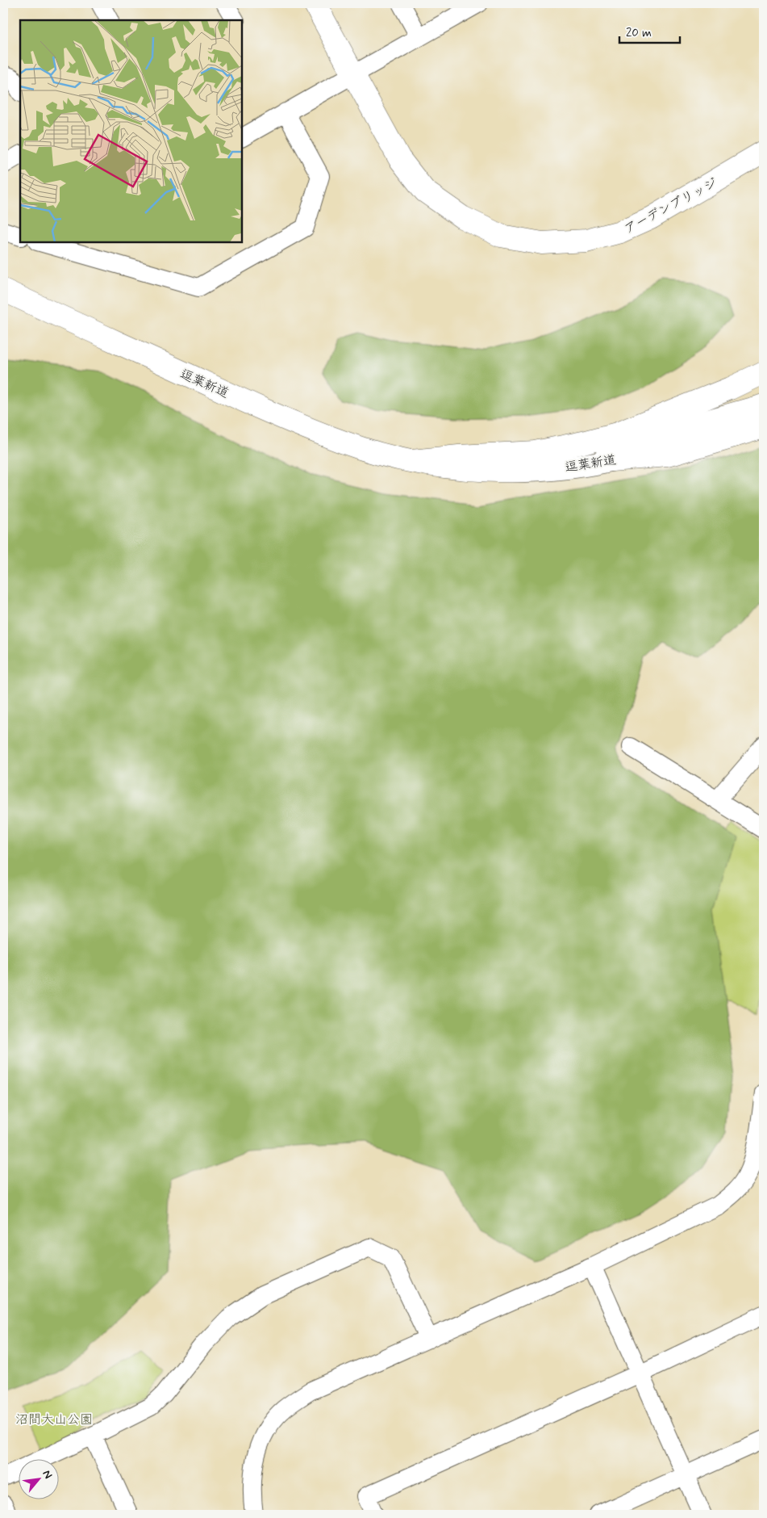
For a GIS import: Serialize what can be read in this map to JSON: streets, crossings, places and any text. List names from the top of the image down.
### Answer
{
  "streets": {
    "main road": ["アーデンブリッジ", "逗葉新道"]
  },
  "parks": ["沼間大山公園"],
  "scale_bar": "20 m",
  "north": "top right"
}
